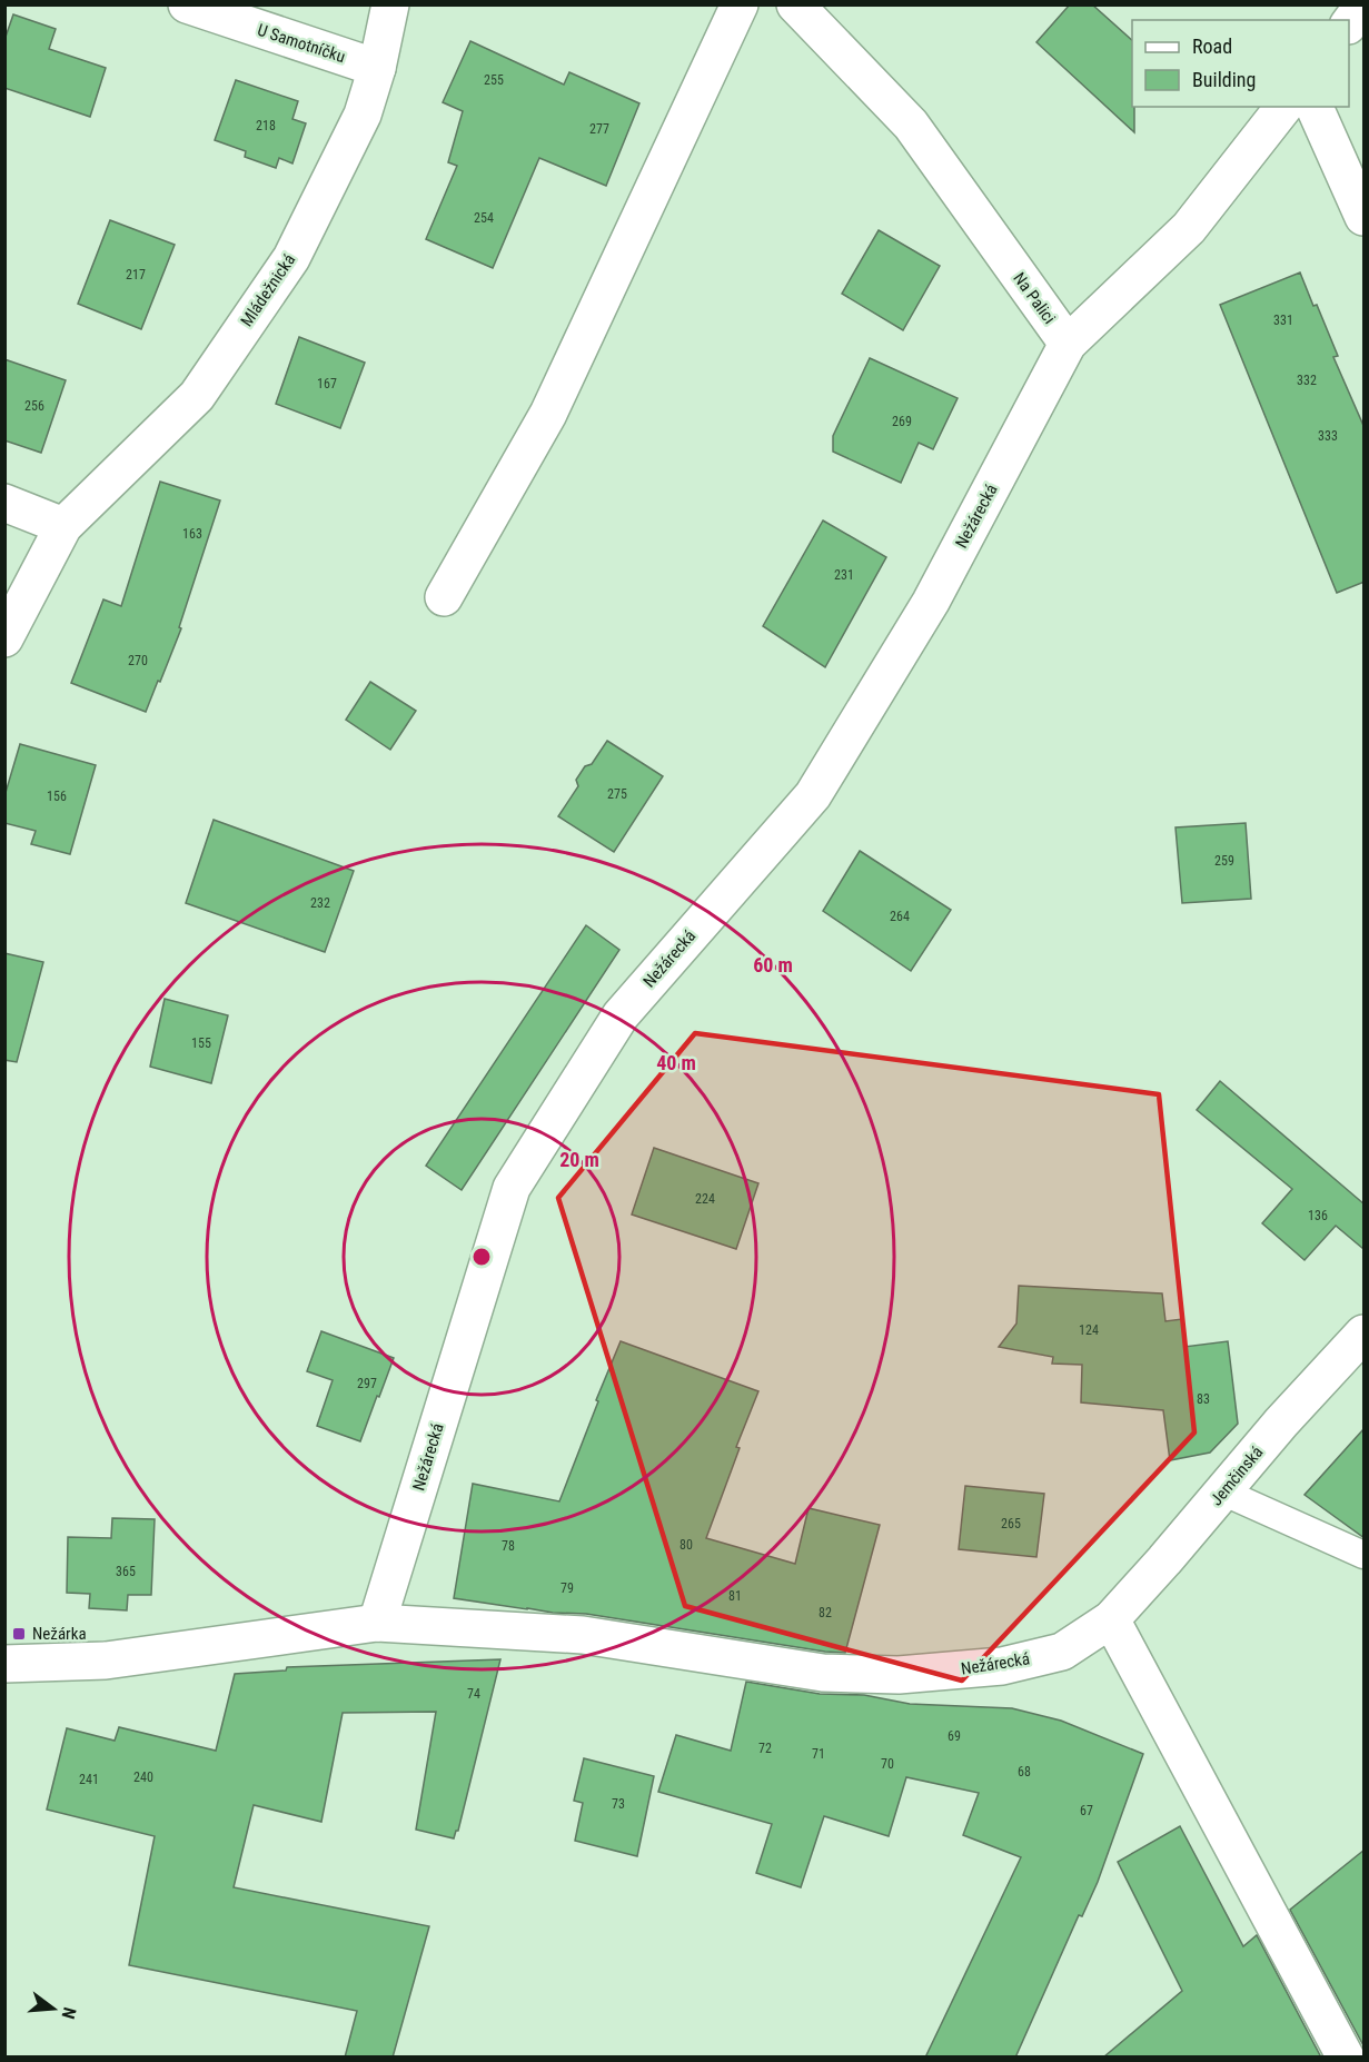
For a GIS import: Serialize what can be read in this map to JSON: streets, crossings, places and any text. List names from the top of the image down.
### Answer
{
  "streets": {
    "street": [
      "U Samotníčku",
      "Mládežnická",
      "Na Palici",
      "Nežárecká",
      "Jemčinská"
    ]
  },
  "crossings": [
    ["U Samotníčku", "Mládežnická"],
    ["Na Palici", "Nežárecká"],
    ["Nežárecká", "Jemčinská"]
  ],
  "places": {
    "transit": ["Nežárka"]
  },
  "house_numbers": [
    "255",
    "218",
    "277",
    "254",
    "217",
    "331",
    "332",
    "167",
    "256",
    "269",
    "333",
    "163",
    "231",
    "270",
    "275",
    "156",
    "259",
    "232",
    "264",
    "155",
    "224",
    "136",
    "124",
    "297",
    "83",
    "265",
    "80",
    "78",
    "365",
    "79",
    "81",
    "82",
    "74",
    "69",
    "72",
    "71",
    "70",
    "68",
    "240",
    "241",
    "73",
    "67"
  ],
  "legend": ["Road", "Building"],
  "north": "right",
  "rings": ["60 m", "40 m", "20 m"]
}
